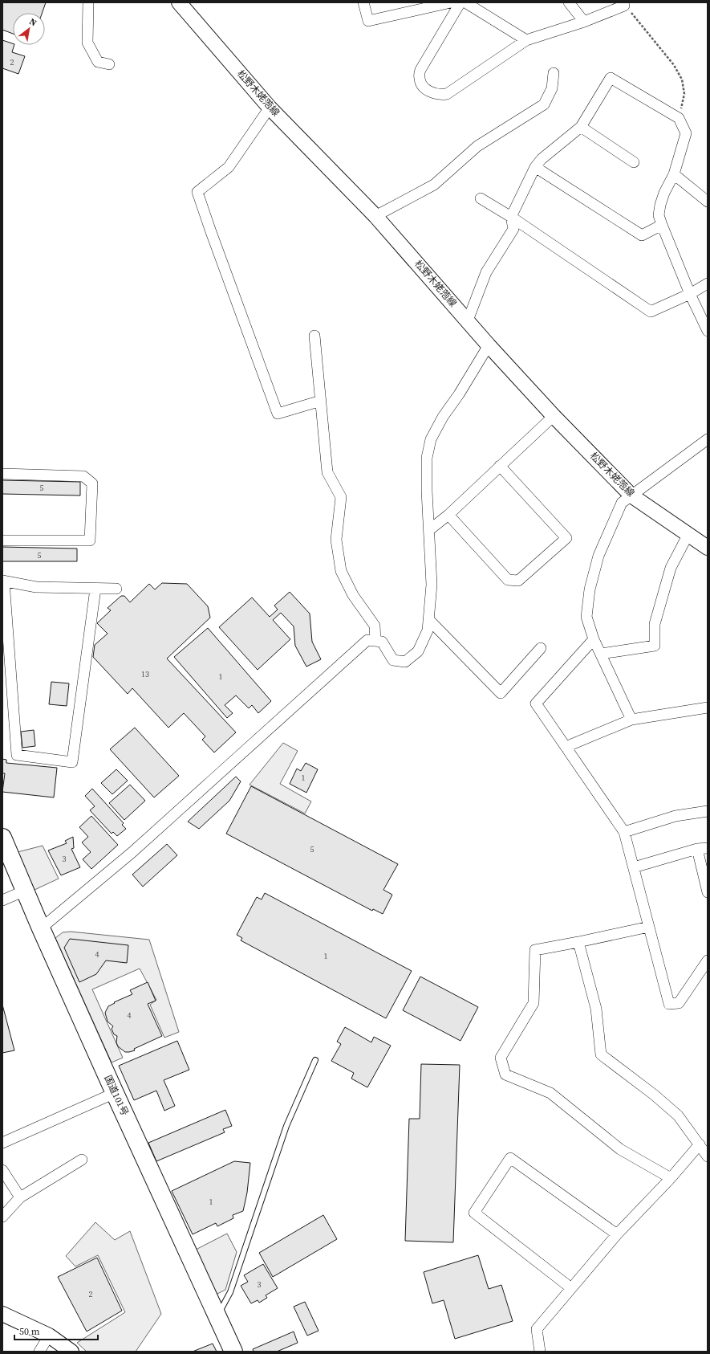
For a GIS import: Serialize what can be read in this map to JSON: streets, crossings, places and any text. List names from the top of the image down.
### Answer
{
  "streets": {
    "highway": ["国道101号"],
    "main road": ["松野木姥萢線"]
  },
  "house_numbers": [
    "2",
    "5",
    "5",
    "13",
    "1",
    "1",
    "5",
    "3",
    "4",
    "1",
    "4",
    "1",
    "3",
    "2"
  ],
  "scale_bar": "50 m",
  "north": "top right"
}
